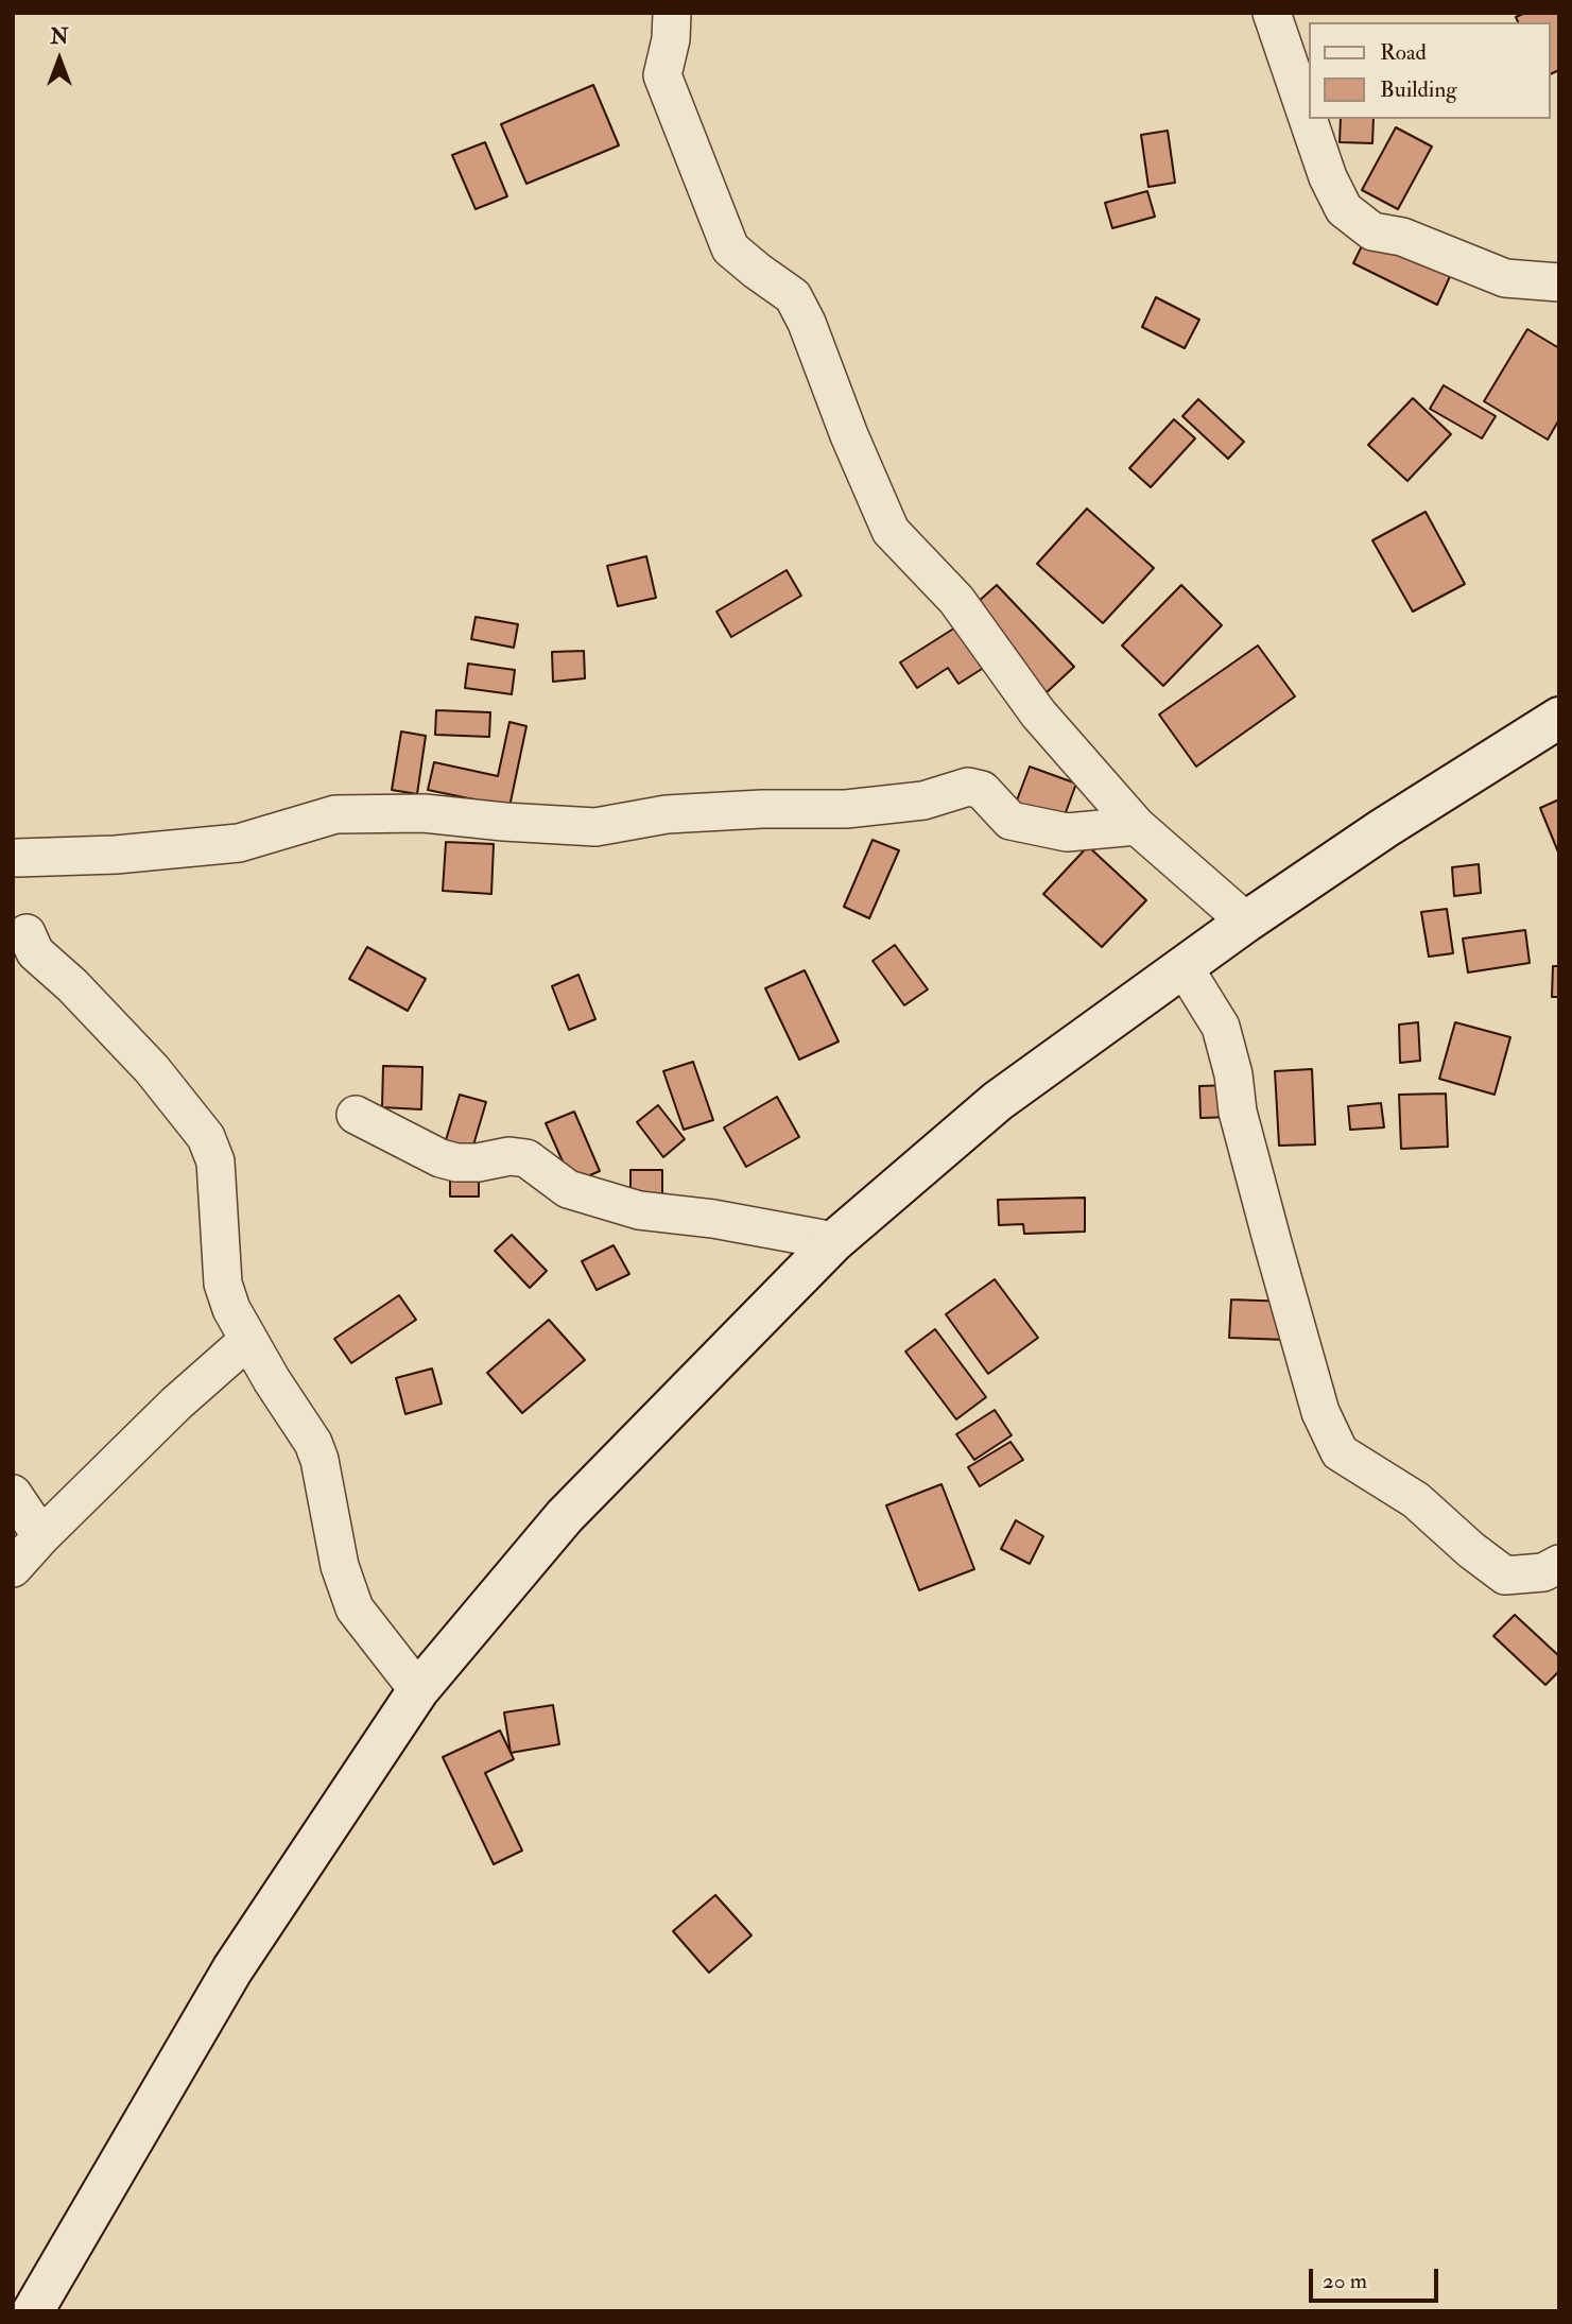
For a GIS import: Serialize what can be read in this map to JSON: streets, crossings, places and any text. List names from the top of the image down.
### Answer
{
  "legend": ["Road", "Building"],
  "scale_bar": "20 m",
  "north": "top"
}
